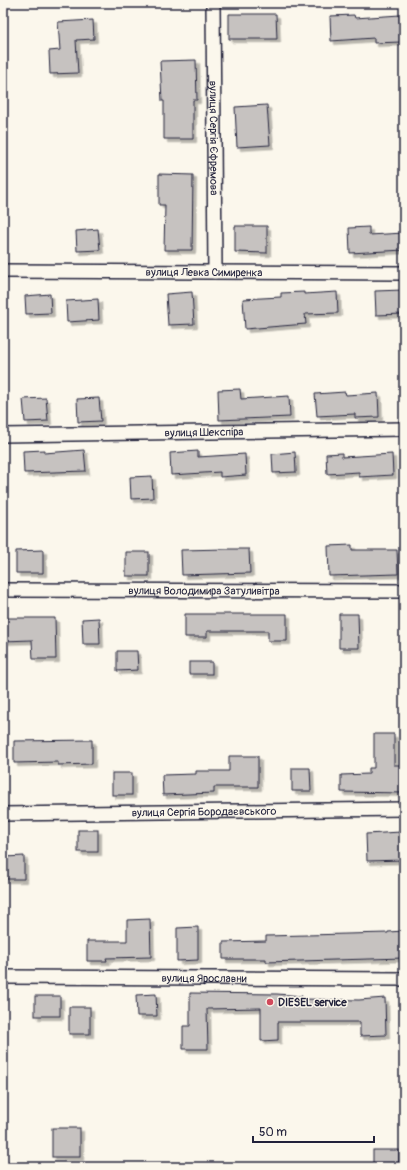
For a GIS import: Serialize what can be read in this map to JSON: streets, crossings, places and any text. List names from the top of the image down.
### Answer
{
  "streets": {
    "street": [
      "вулиця Сергія Єфремова",
      "вулиця Левка Симиренка",
      "вулиця Шекспіра",
      "вулиця Володимира Затуливітра",
      "вулиця Сергія Бородаєвського",
      "вулиця Ярославни"
    ]
  },
  "crossings": [
    ["вулиця Сергія Єфремова", "вулиця Левка Симиренка"]
  ],
  "places": ["DIESEL service"],
  "scale_bar": "50 m"
}
